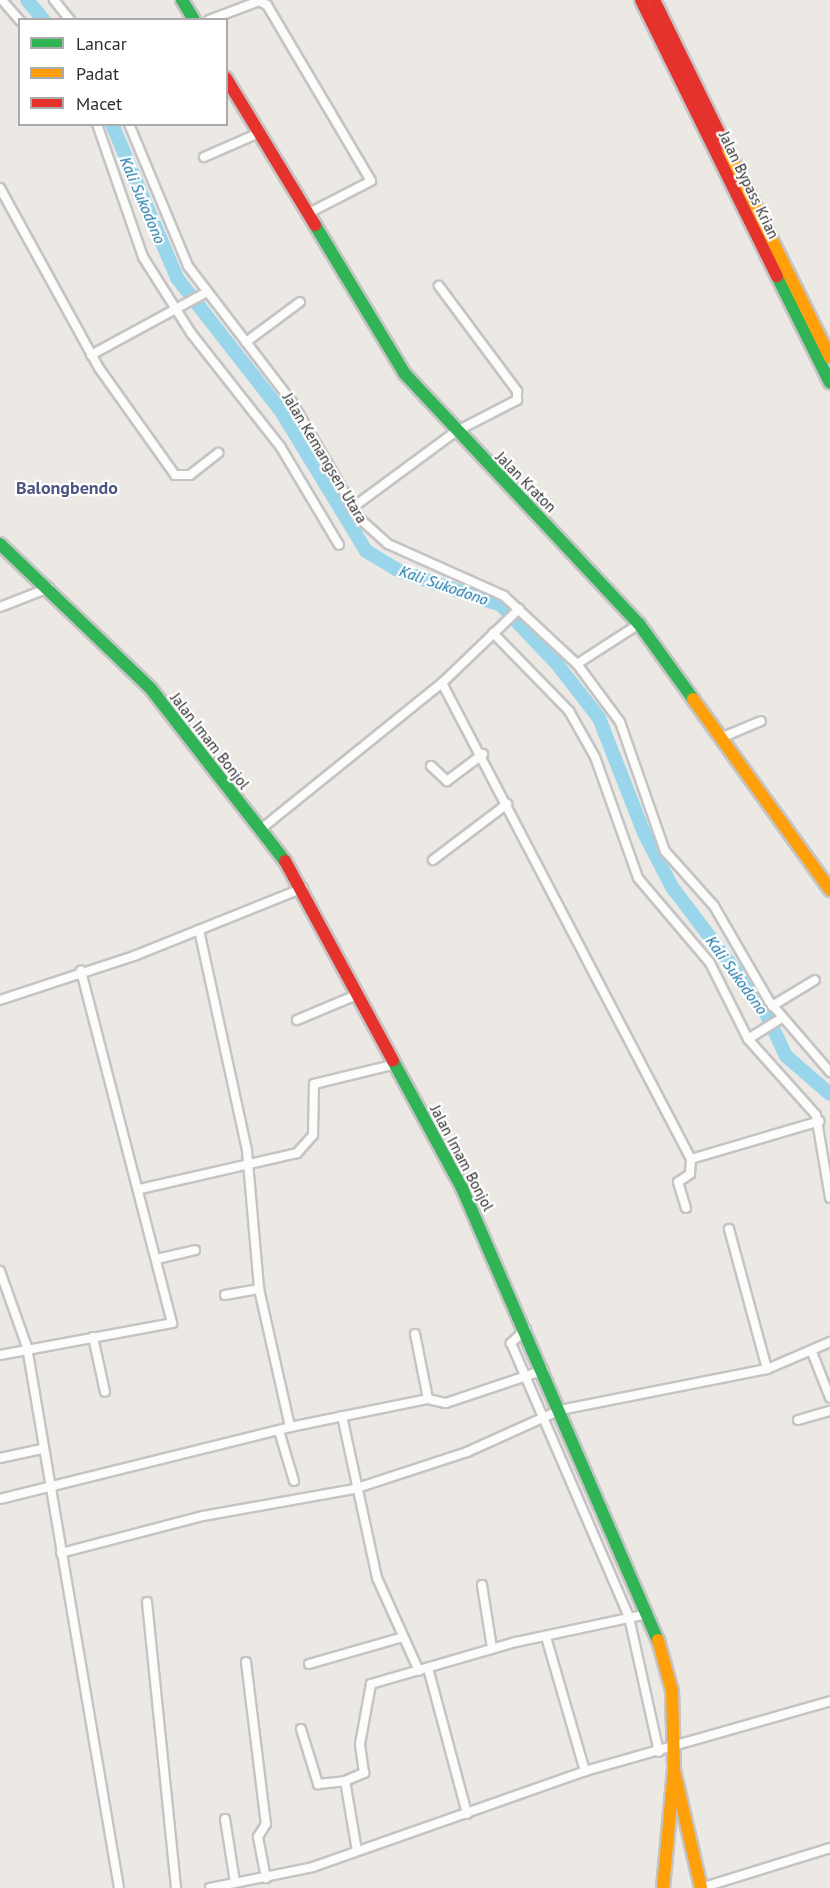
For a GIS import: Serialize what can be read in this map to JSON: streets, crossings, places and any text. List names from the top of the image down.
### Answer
{
  "streets": {
    "main road": ["Jalan Bypass Krian", "Jalan Kraton", "Jalan Imam Bonjol"],
    "street": ["Jalan Kemangsen Utara"]
  },
  "districts": ["Balongbendo"],
  "water": ["Kali Sukodono"],
  "legend": ["Lancar", "Padat", "Macet"]
}
